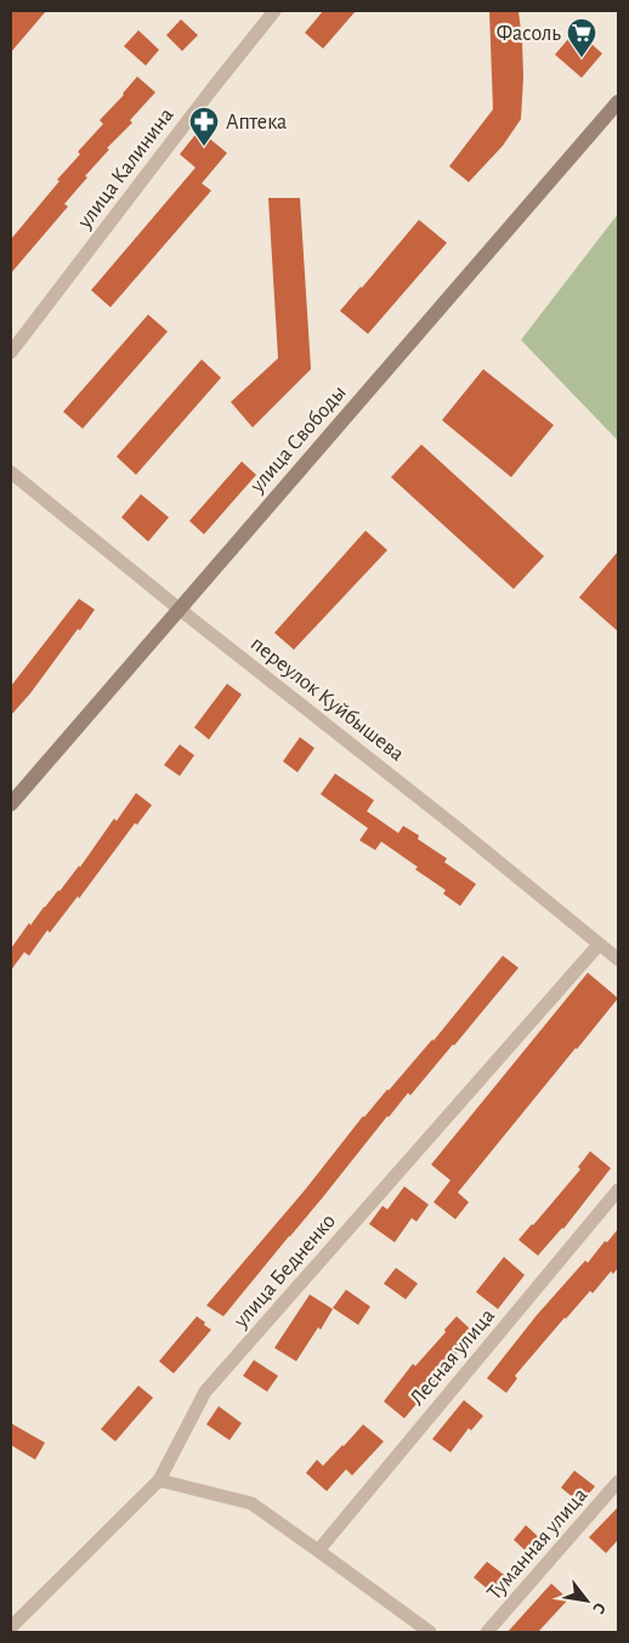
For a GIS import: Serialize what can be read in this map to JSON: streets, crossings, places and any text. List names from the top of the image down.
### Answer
{
  "streets": {
    "main road": ["улица Свободы"],
    "street": [
      "улица Калинина",
      "переулок Куйбышева",
      "улица Бедненко",
      "Лесная улица",
      "Туманная улица"
    ]
  },
  "crossings": [
    ["улица Свободы", "переулок Куйбышева"],
    ["переулок Куйбышева", "улица Бедненко"]
  ],
  "places": {
    "supermarket": ["Фасоль"],
    "pharmacy": ["Аптека"]
  },
  "north": "bottom right"
}
